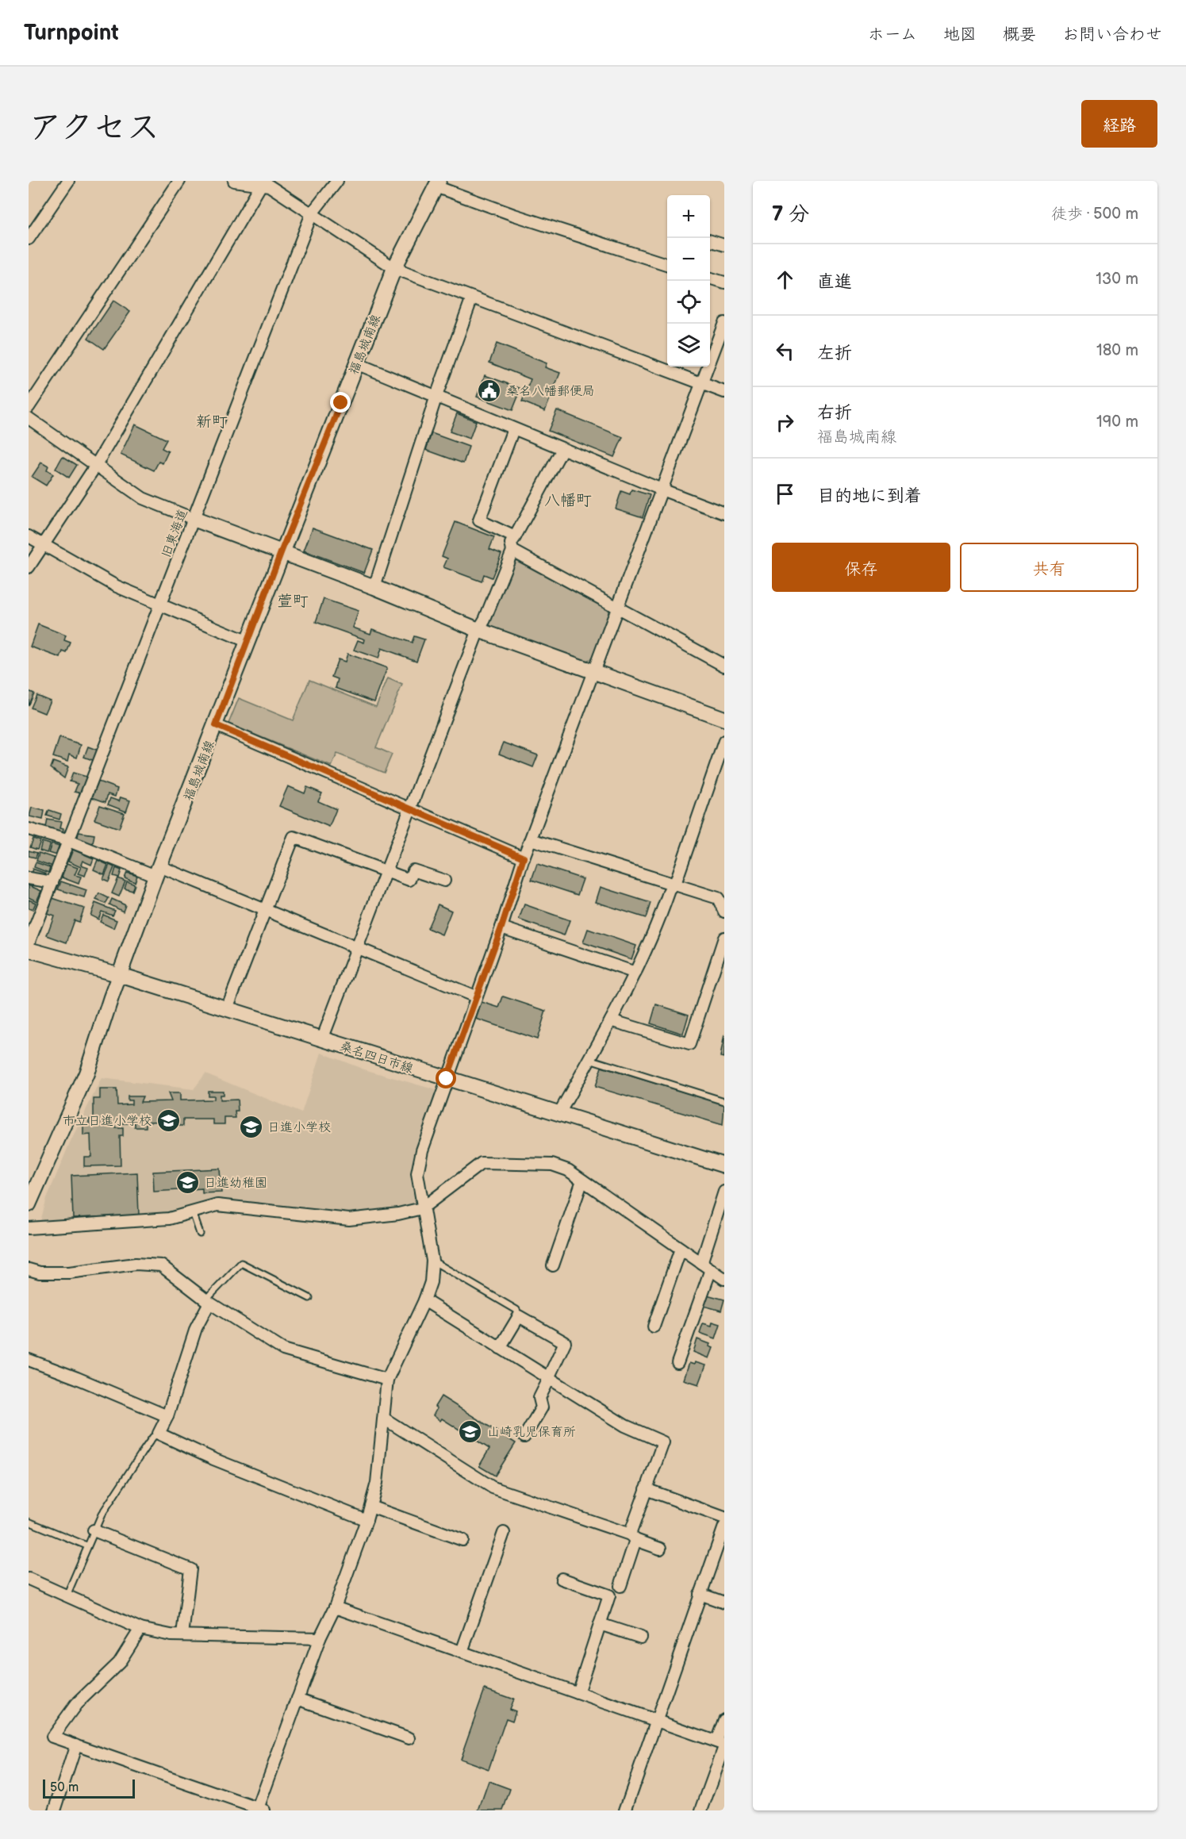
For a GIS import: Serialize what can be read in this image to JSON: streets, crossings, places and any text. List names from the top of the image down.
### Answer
{
  "streets": {
    "main road": ["福島城南線", "桑名四日市線"],
    "street": ["旧東海道"]
  },
  "crossings": [
    ["福島城南線", "桑名四日市線"]
  ],
  "districts": ["新町", "八幡町", "萱町"],
  "places": {
    "public building": ["桑名八幡郵便局"],
    "school or university": [
      "市立日進小学校",
      "日進小学校",
      "日進幼稚園",
      "山崎乳児保育所"
    ]
  },
  "scale_bar": "50 m",
  "page": {
    "header": "Turnpoint",
    "nav": [
      "ホーム",
      "地図",
      "概要",
      "お問い合わせ"
    ],
    "title": "アクセス",
    "buttons": [
      "経路",
      ["保存", "共有"]
    ],
    "heading": ["7 分", "徒歩 · 500 m"],
    "map_buttons": ["+", "−"],
    "list": [
      ["直進", "130 m"],
      ["左折", "180 m"],
      ["右折", "福島城南線", "190 m"],
      "目的地に到着"
    ],
    "scale": "50 m"
  }
}
